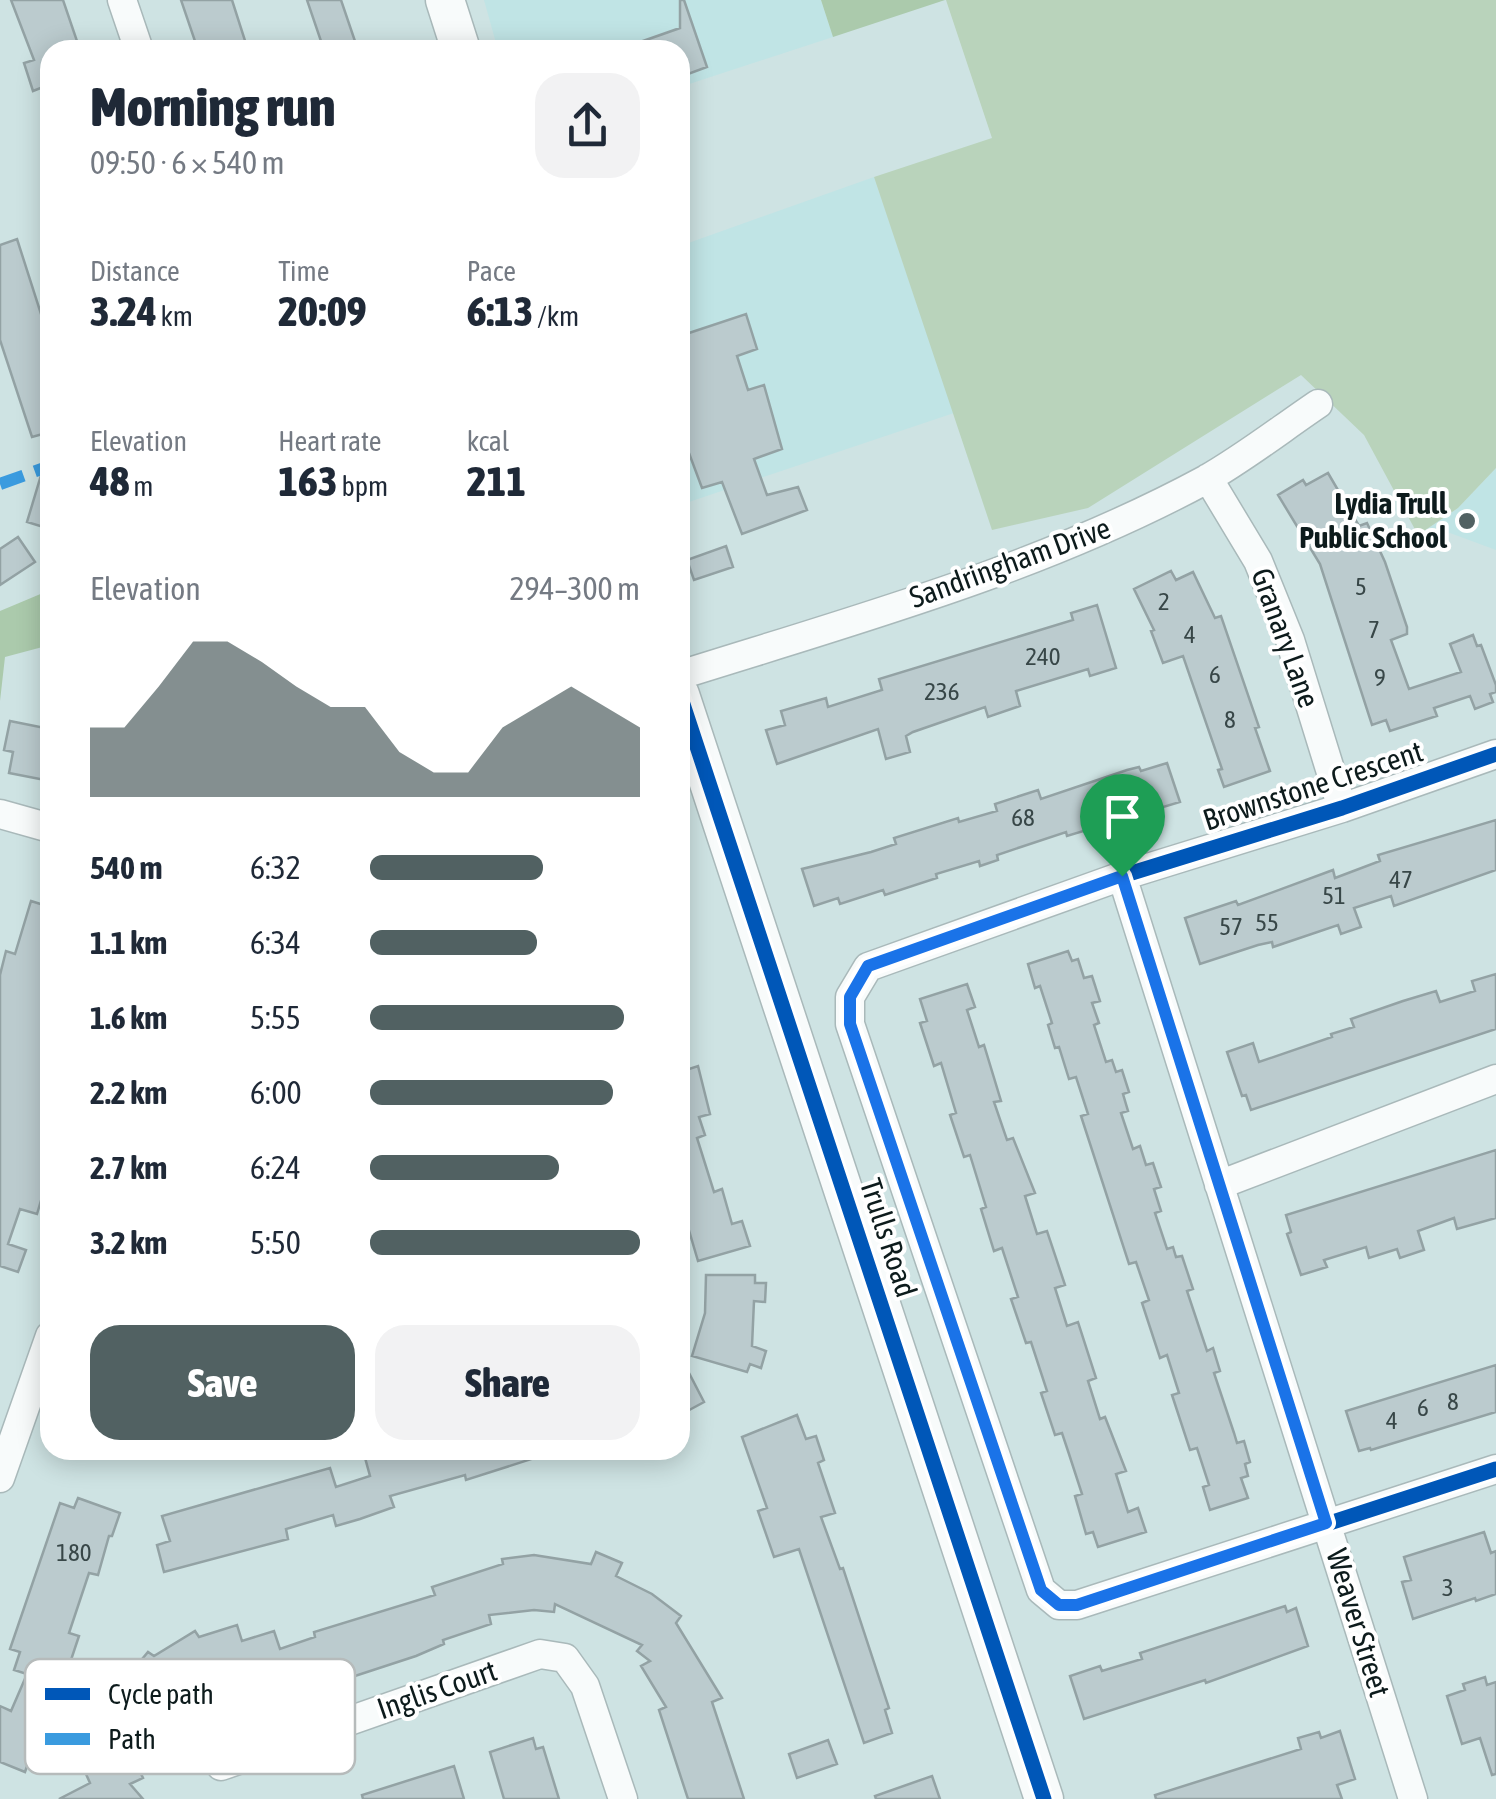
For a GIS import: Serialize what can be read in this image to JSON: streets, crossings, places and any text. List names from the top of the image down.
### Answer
{
  "streets": {
    "street": [
      "Sandringham Drive",
      "Granary Lane",
      "Brownstone Crescent",
      "Trulls Road",
      "Weaver Street",
      "Inglis Court"
    ]
  },
  "crossings": [
    ["Sandringham Drive", "Granary Lane"],
    ["Granary Lane", "Brownstone Crescent"],
    ["Brownstone Crescent", "Weaver Street"]
  ],
  "places": ["Lydia Trull Public School"],
  "house_numbers": [
    "5",
    "2",
    "7",
    "4",
    "240",
    "6",
    "9",
    "236",
    "8",
    "68",
    "47",
    "51",
    "55",
    "57",
    "8",
    "6",
    "4",
    "180",
    "3"
  ],
  "legend": ["Cycle path", "Path"],
  "page": {
    "heading": ["Morning run", "09:50 · 6 × 540 m"],
    "stats": [
      ["Distance", "3.24 km"],
      ["Time", "20:09"],
      ["Pace", "6:13 /km"],
      ["Elevation", "48 m"],
      ["Heart rate", "163 bpm"],
      ["kcal", "211"]
    ],
    "chart": ["Elevation", "294–300 m"],
    "list": [
      {
        "name": "540 m",
        "note": "6:32"
      },
      {
        "name": "1.1 km",
        "note": "6:34"
      },
      {
        "name": "1.6 km",
        "note": "5:55"
      },
      {
        "name": "2.2 km",
        "note": "6:00"
      },
      {
        "name": "2.7 km",
        "note": "6:24"
      },
      {
        "name": "3.2 km",
        "note": "5:50"
      }
    ],
    "buttons": ["Save", "Share"]
  }
}
